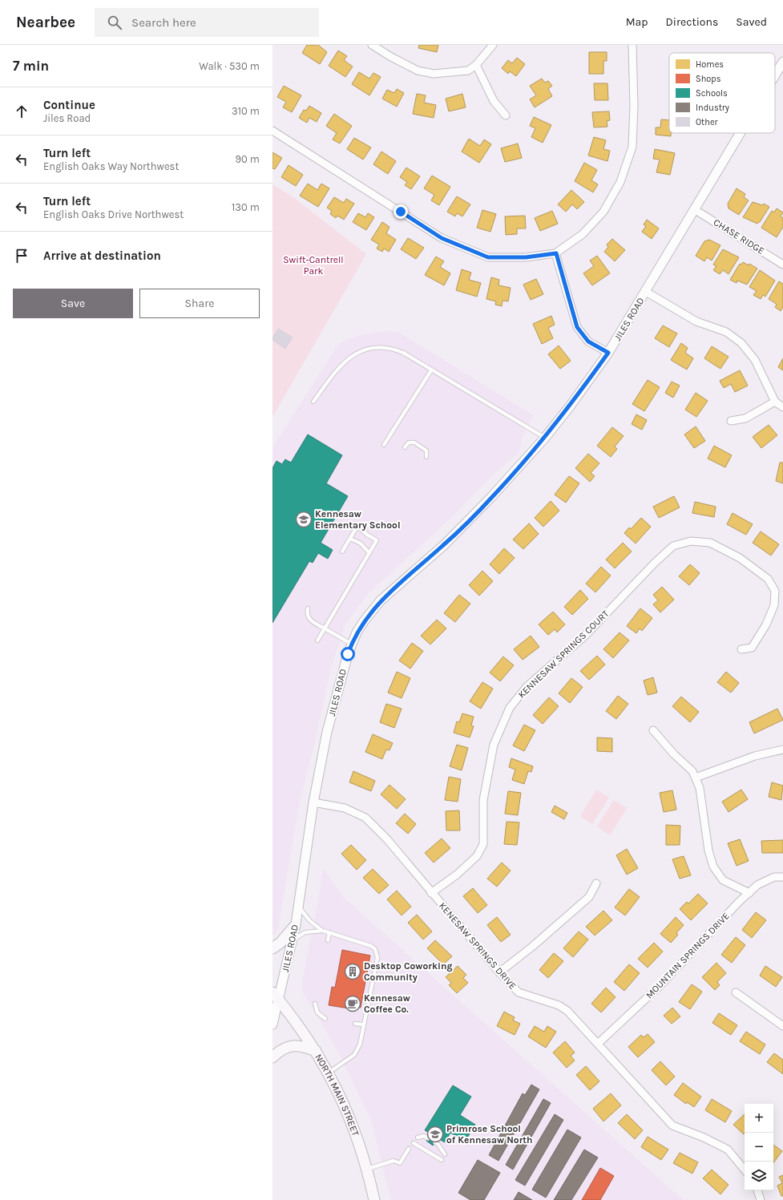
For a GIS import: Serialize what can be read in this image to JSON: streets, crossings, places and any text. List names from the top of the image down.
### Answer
{
  "streets": {
    "main road": ["NORTH MAIN STREET"],
    "street": [
      "CHASE RIDGE",
      "JILES ROAD",
      "KENNESAW SPRINGS COURT",
      "KENESAW SPRINGS DRIVE",
      "MOUNTAIN SPRINGS DRIVE"
    ]
  },
  "crossings": [
    ["CHASE RIDGE", "JILES ROAD"],
    ["JILES ROAD", "KENESAW SPRINGS DRIVE"],
    ["JILES ROAD", "NORTH MAIN STREET"],
    ["KENNESAW SPRINGS COURT", "KENESAW SPRINGS DRIVE"],
    ["KENESAW SPRINGS DRIVE", "MOUNTAIN SPRINGS DRIVE"]
  ],
  "parks": ["Swift-Cantrell Park"],
  "places": {
    "school or university": ["Kennesaw Elementary School", "Primrose School of Kennesaw North"],
    "building": ["Desktop Coworking Community"],
    "cafe": ["Kennesaw Coffee Co."]
  },
  "legend": [
    "Homes",
    "Shops",
    "Schools",
    "Industry",
    "Other"
  ],
  "page": {
    "header": "Nearbee",
    "search": "Search here",
    "nav": ["Map", "Directions", "Saved"],
    "heading": ["7 min", "Walk · 530 m"],
    "list": [
      ["Continue", "Jiles Road", "310 m"],
      ["Turn left", "English Oaks Way Northwest", "90 m"],
      ["Turn left", "English Oaks Drive Northwest", "130 m"],
      "Arrive at destination"
    ],
    "buttons": ["Save", "Share"],
    "map_buttons": ["+", "−"]
  }
}
